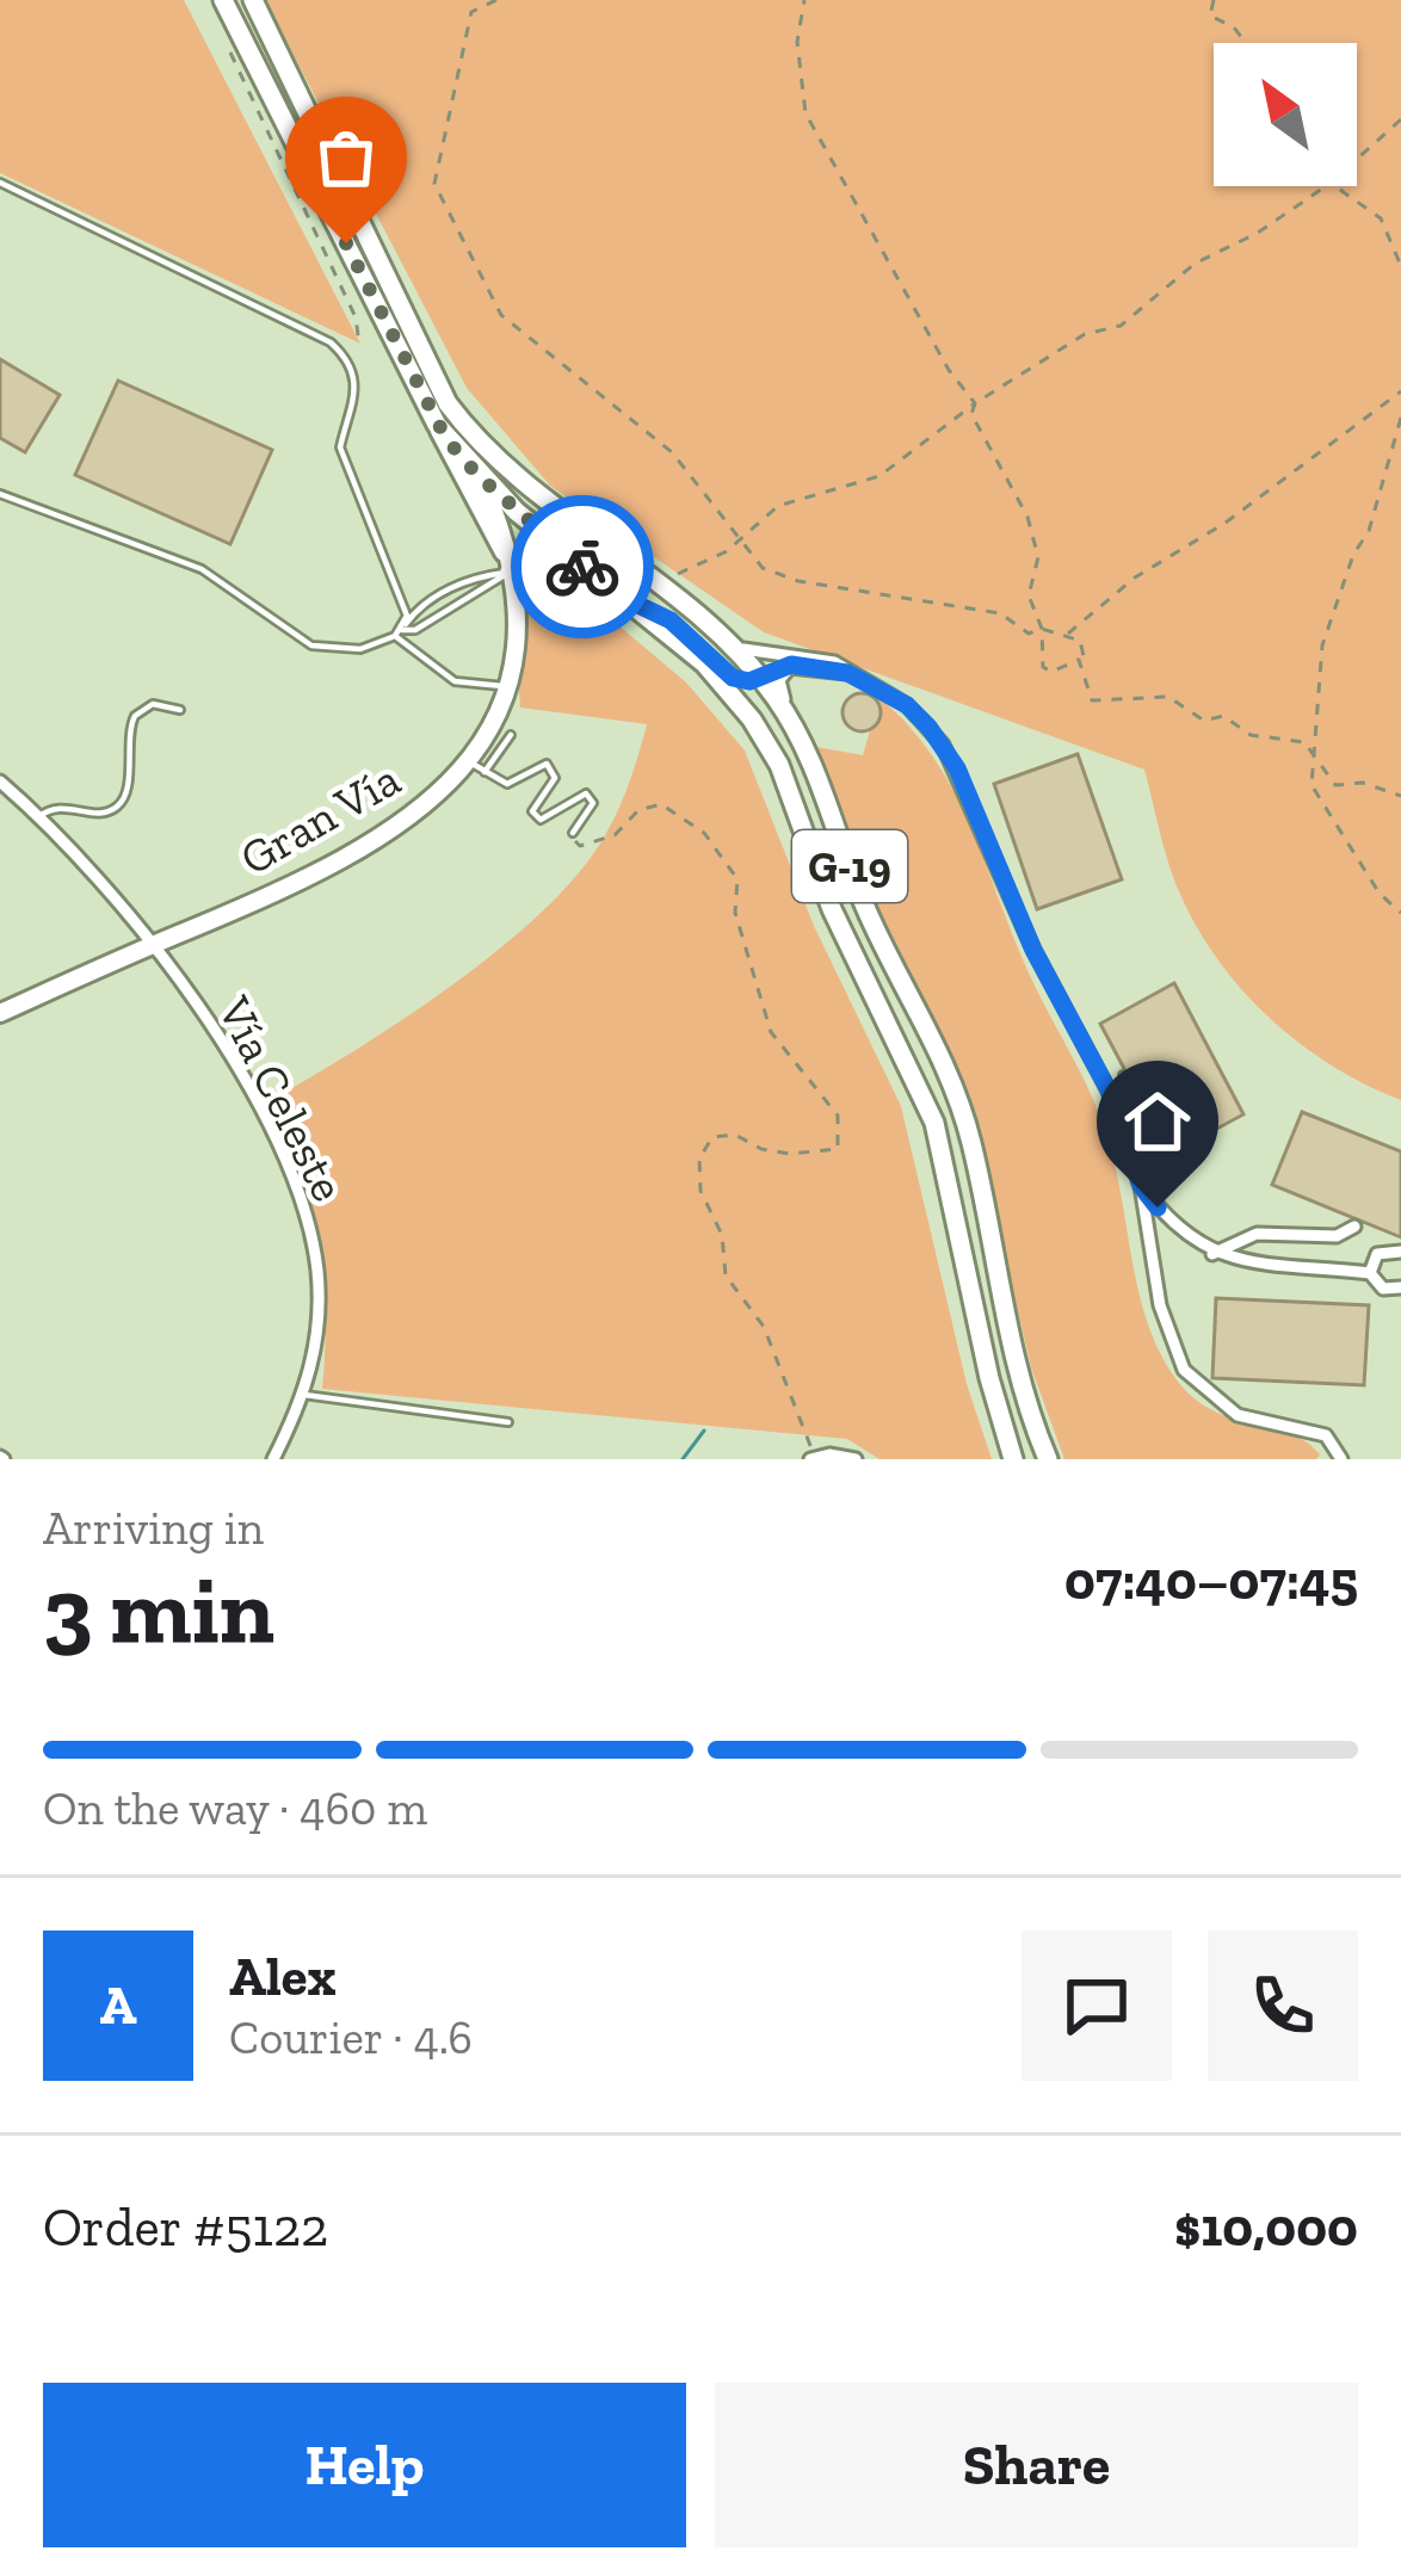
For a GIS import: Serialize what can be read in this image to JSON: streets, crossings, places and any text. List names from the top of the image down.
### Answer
{
  "streets": {
    "main road": ["Gran Vía", "G-19"],
    "street": ["Vía Celeste"]
  },
  "crossings": [
    ["Gran Vía", "G-19"],
    ["Gran Vía", "Vía Celeste"]
  ],
  "north": "top left",
  "page": {
    "heading": ["3 min", "Arriving in", "07:40–07:45"],
    "panel": [
      "Alex",
      "Courier · 4.6",
      "Order #5122",
      "$10,000"
    ],
    "bar": "On the way · 460 m",
    "round": "A",
    "buttons": ["Help", "Share"]
  }
}
